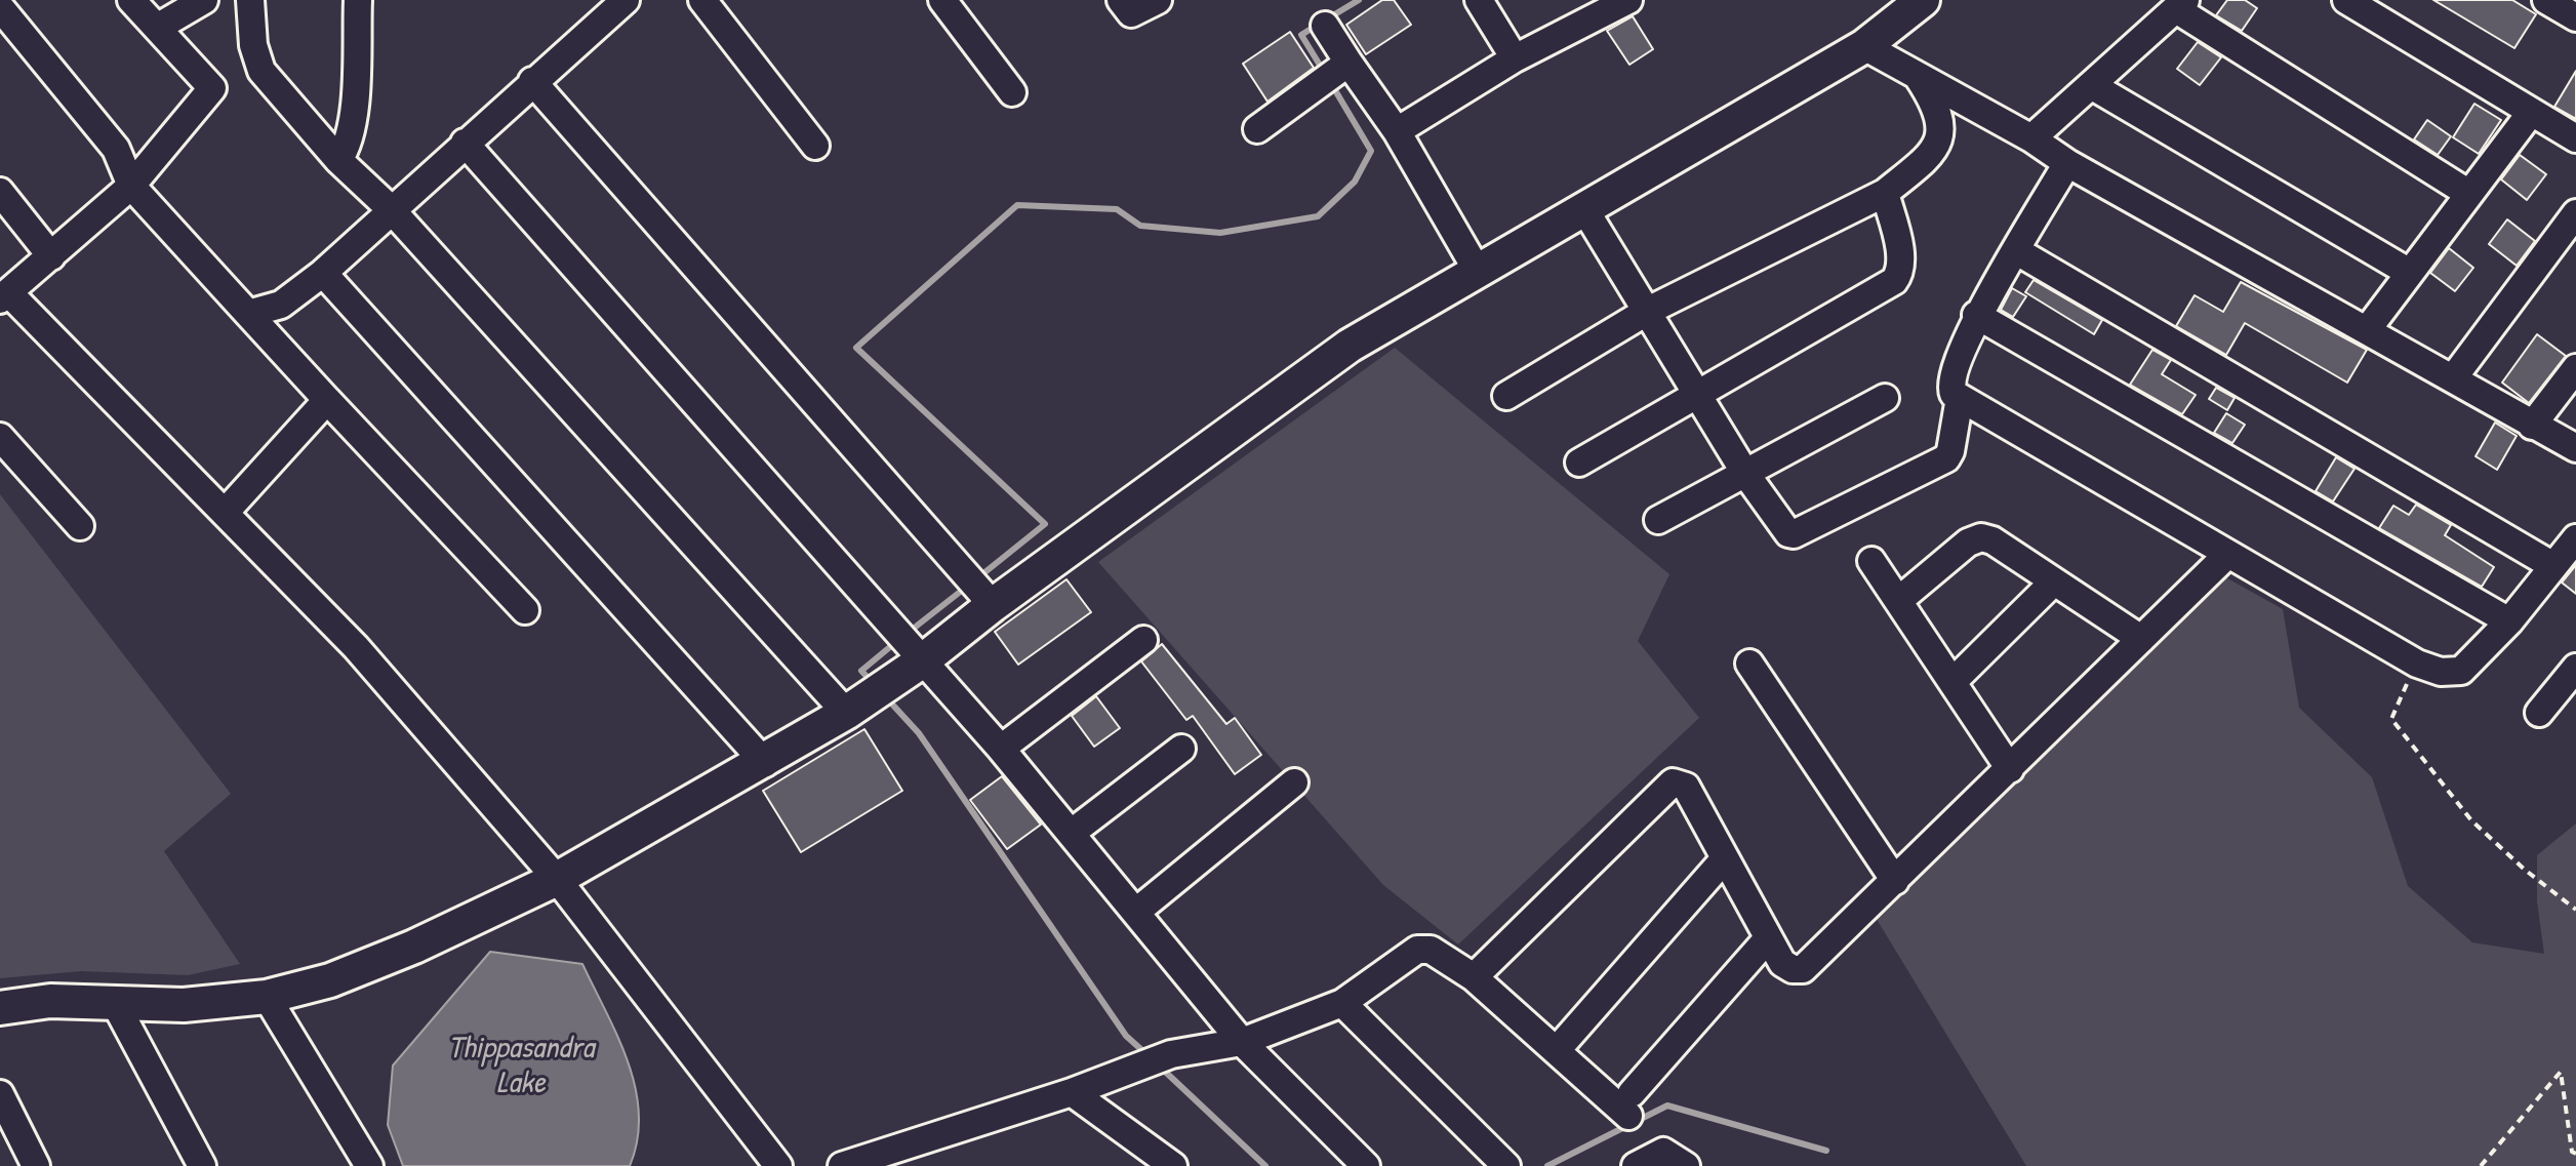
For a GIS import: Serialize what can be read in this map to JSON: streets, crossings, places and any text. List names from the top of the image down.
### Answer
{
  "water": ["Thippasandra Lake"]
}
